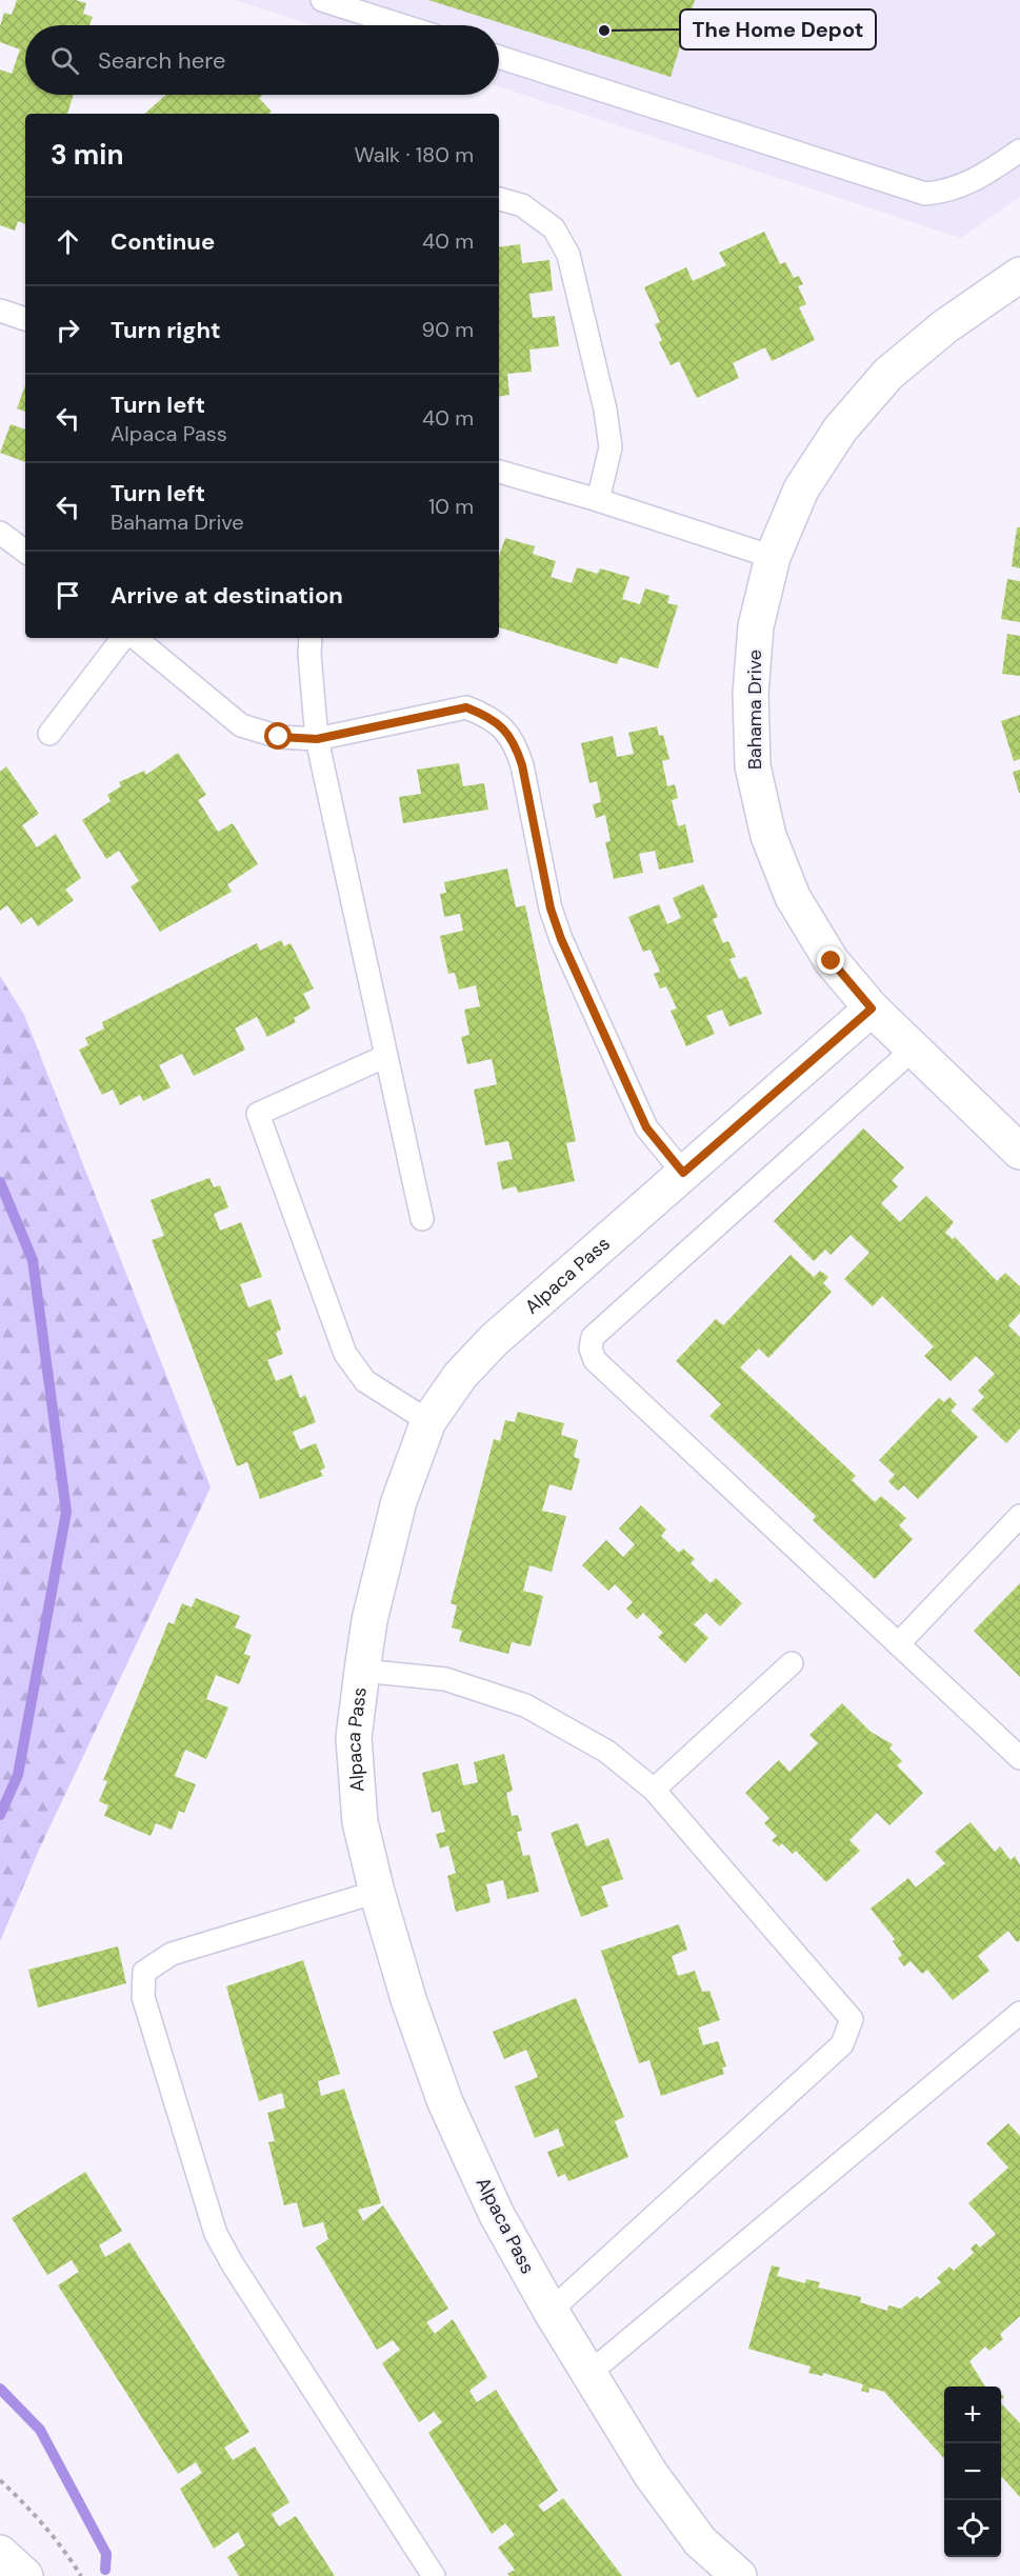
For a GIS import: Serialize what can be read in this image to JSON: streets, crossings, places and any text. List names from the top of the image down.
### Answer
{
  "streets": {
    "street": ["Bahama Drive", "Alpaca Pass"]
  },
  "crossings": [
    ["Bahama Drive", "Alpaca Pass"]
  ],
  "places": ["The Home Depot"],
  "page": {
    "search": "Search here",
    "heading": ["3 min", "Walk · 180 m"],
    "list": [
      ["Continue", "40 m"],
      ["Turn right", "90 m"],
      ["Turn left", "Alpaca Pass", "40 m"],
      ["Turn left", "Bahama Drive", "10 m"],
      "Arrive at destination"
    ],
    "map_buttons": ["+", "−"]
  }
}
